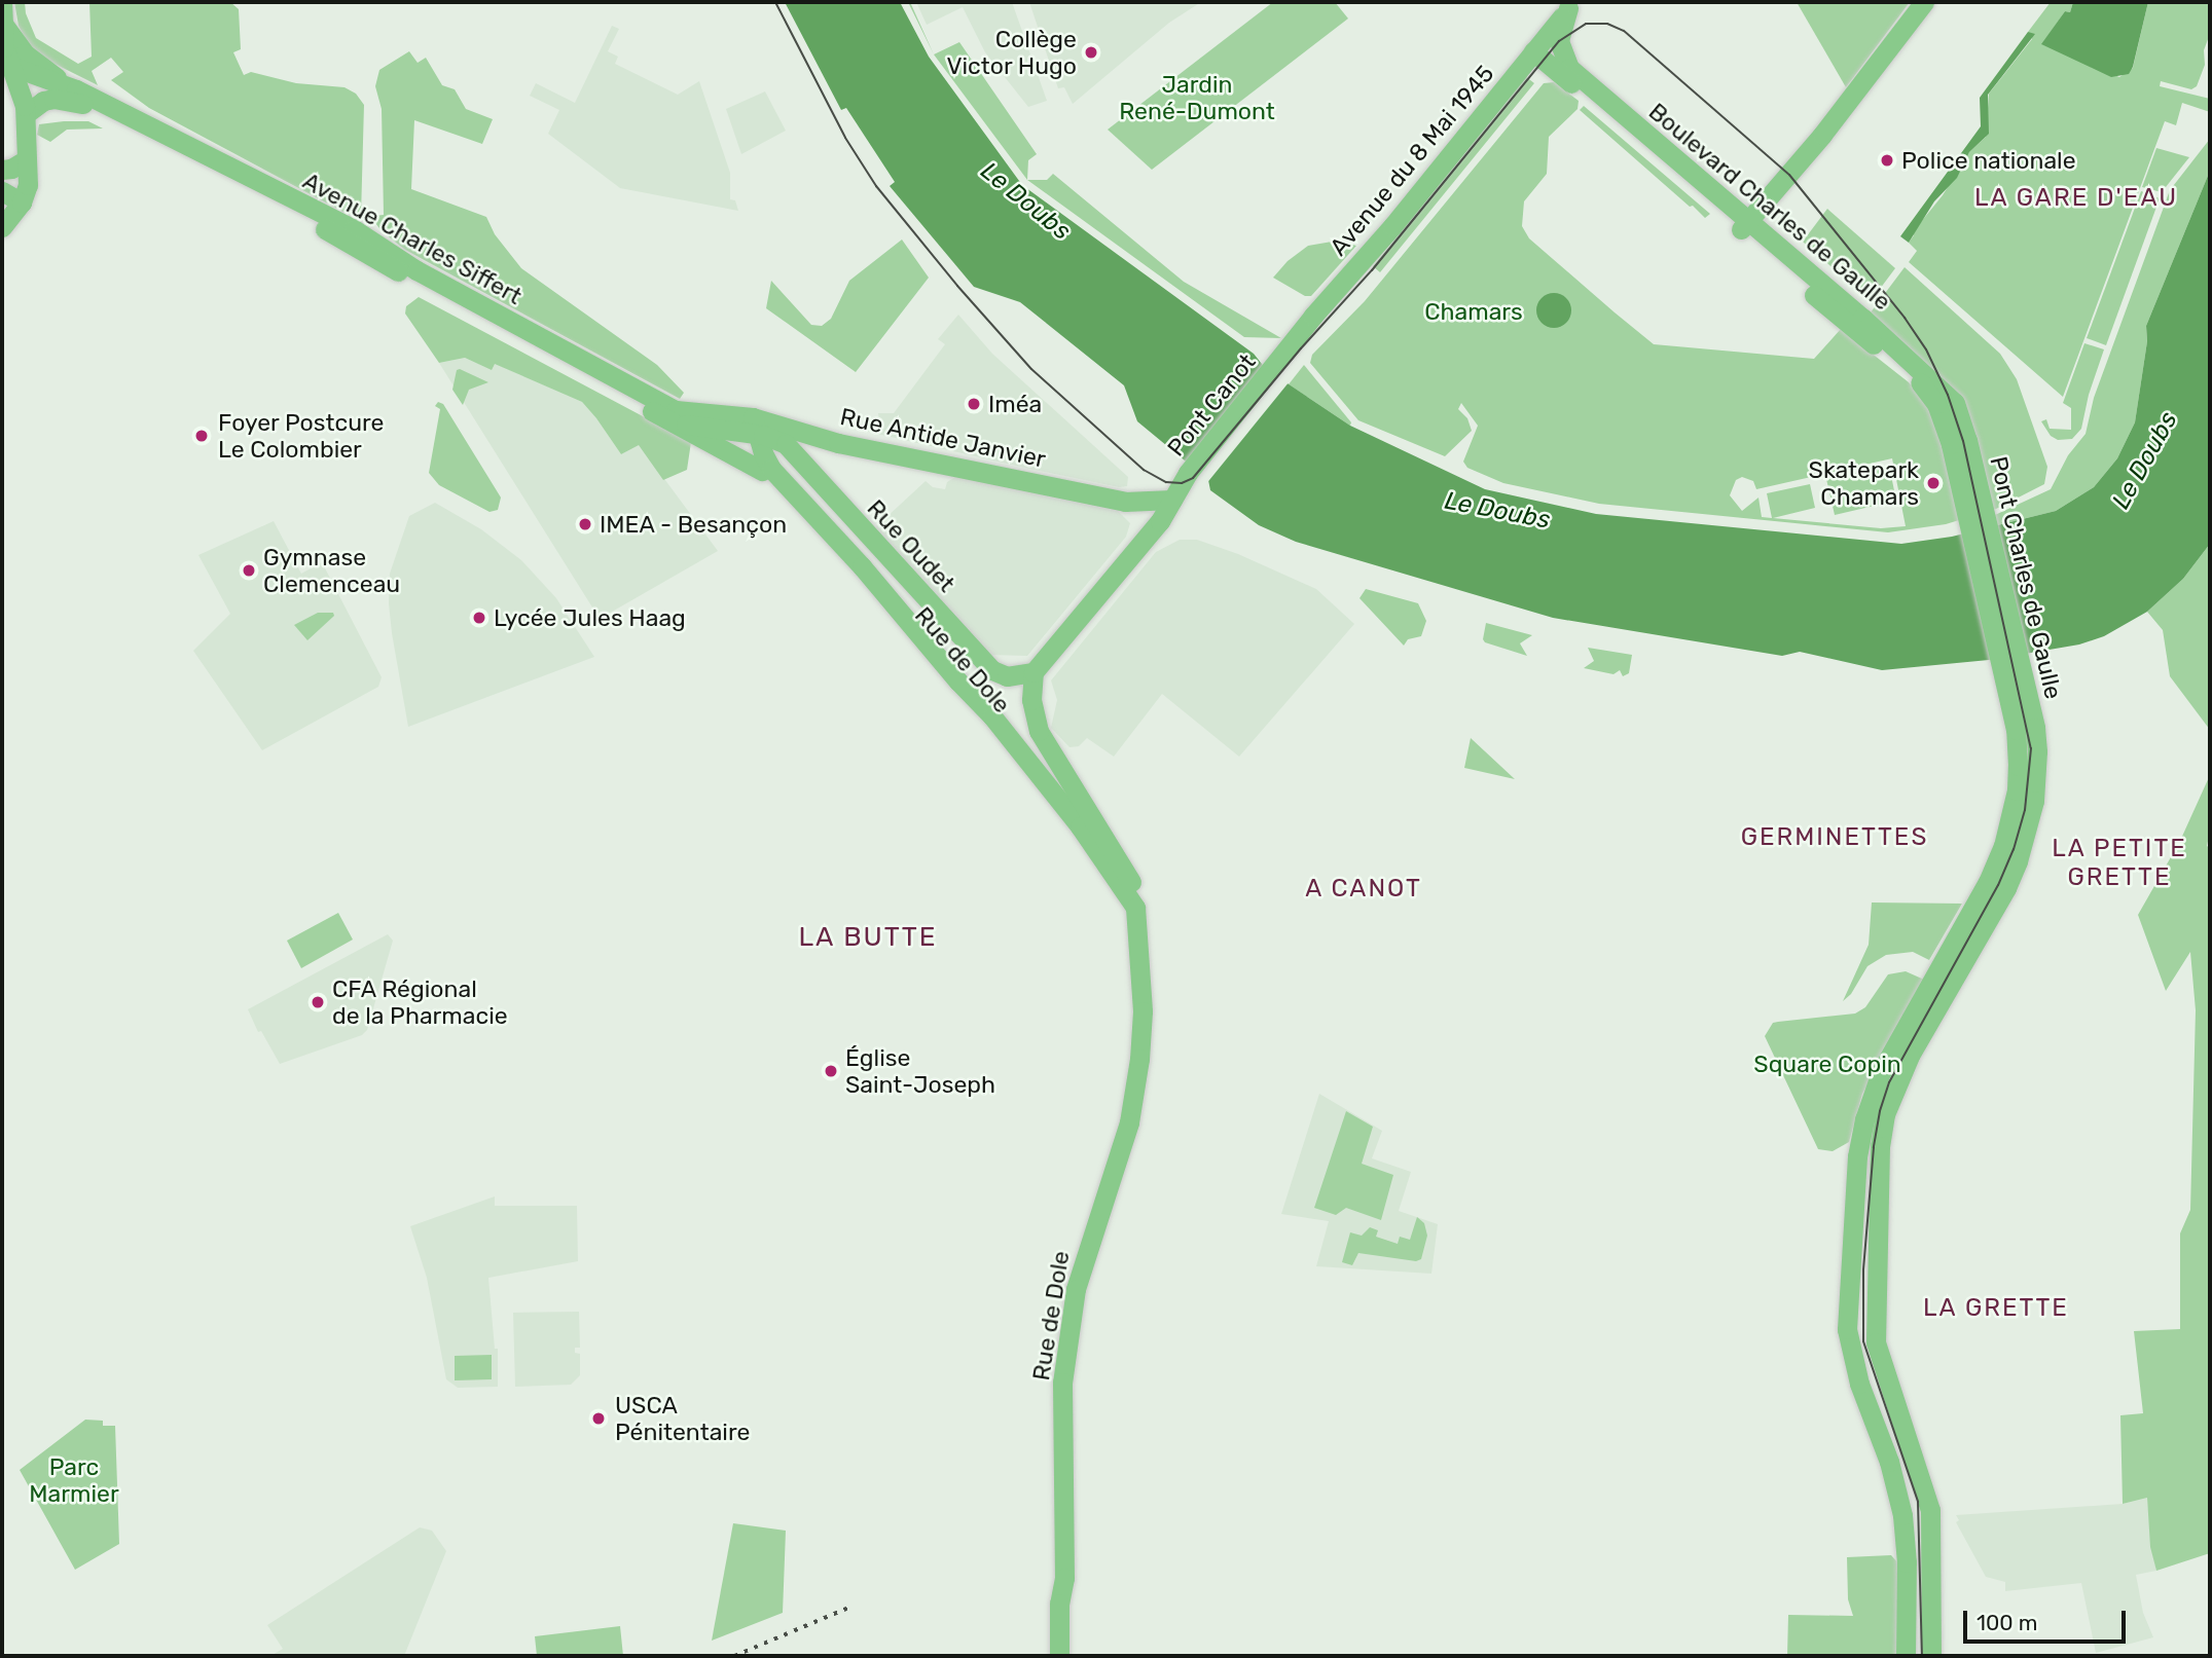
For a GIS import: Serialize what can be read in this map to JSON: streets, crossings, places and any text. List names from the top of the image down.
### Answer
{
  "streets": {
    "main road": [
      "Avenue du 8 Mai 1945",
      "Boulevard Charles de Gaulle",
      "Avenue Charles Siffert",
      "Pont Canot",
      "Rue Antide Janvier",
      "Rue Oudet",
      "Pont Charles de Gaulle",
      "Rue de Dole"
    ]
  },
  "crossings": [
    ["Avenue du 8 Mai 1945", "Boulevard Charles de Gaulle"],
    ["Avenue du 8 Mai 1945", "Pont Canot"],
    ["Boulevard Charles de Gaulle", "Pont Charles de Gaulle"],
    ["Avenue Charles Siffert", "Rue Antide Janvier"],
    ["Avenue Charles Siffert", "Rue Oudet"],
    ["Avenue Charles Siffert", "Rue de Dole"],
    ["Pont Canot", "Rue Antide Janvier"],
    ["Pont Canot", "Rue Oudet"],
    ["Rue Antide Janvier", "Rue Oudet"],
    ["Rue Antide Janvier", "Rue de Dole"],
    ["Rue Oudet", "Rue de Dole"]
  ],
  "districts": [
    "LA GARE D'EAU",
    "GERMINETTES",
    "LA PETITE GRETTE",
    "A CANOT",
    "LA BUTTE",
    "LA GRETTE"
  ],
  "water": ["Le Doubs"],
  "parks": [
    "Jardin René-Dumont",
    "Chamars",
    "Square Copin",
    "Parc Marmier"
  ],
  "places": [
    "Collège Victor Hugo",
    "Police nationale",
    "Iméa",
    "Foyer Postcure Le Colombier",
    "Skatepark Chamars",
    "IMEA - Besançon",
    "Gymnase Clemenceau",
    "Lycée Jules Haag",
    "CFA Régional de la Pharmacie",
    "Église Saint-Joseph",
    "USCA Pénitentaire"
  ],
  "scale_bar": "100 m"
}
